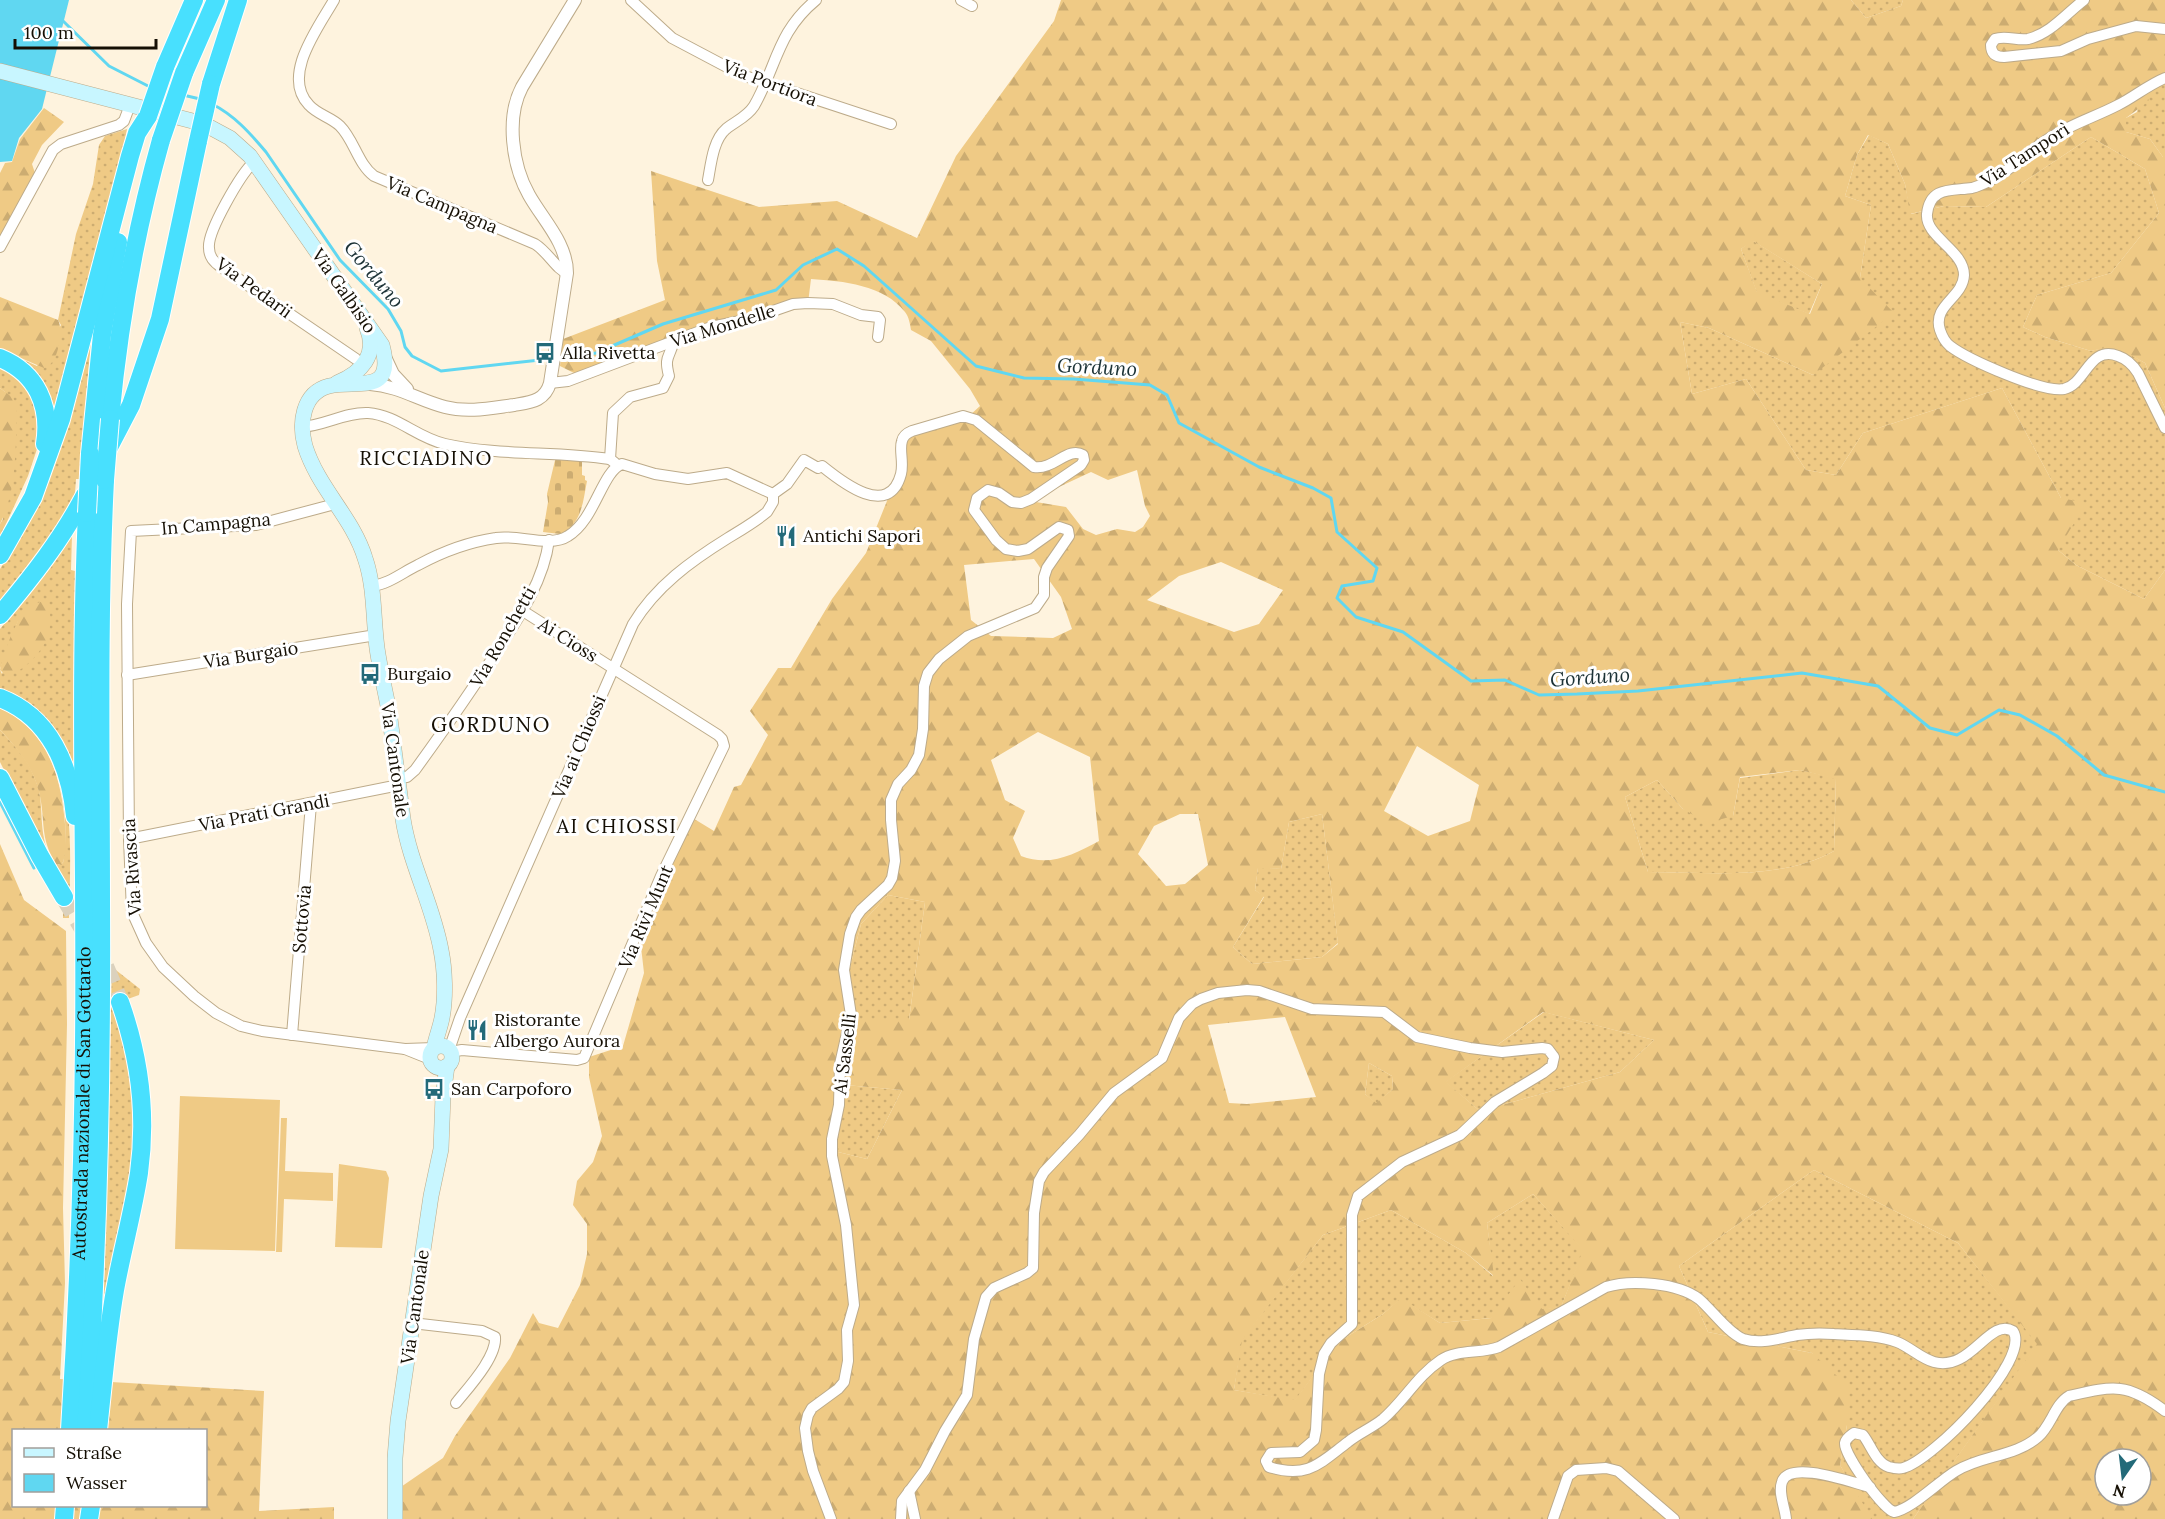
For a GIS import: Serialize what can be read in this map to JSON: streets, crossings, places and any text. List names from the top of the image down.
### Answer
{
  "streets": {
    "highway": ["Autostrada nazionale di San Gottardo"],
    "main road": ["Via Galbisio", "Via Cantonale"],
    "street": [
      "Via Portiora",
      "Via Tamporì",
      "Via Campagna",
      "Via Pedarii",
      "Via Mondelle",
      "In Campagna",
      "Via Ronchetti",
      "Ai Cioss",
      "Via Burgaio",
      "Via ai Chiossi",
      "Via Prati Grandi",
      "Via Rivascia",
      "Via Rivi Munt",
      "Sottovia",
      "Ai Sasselli"
    ]
  },
  "crossings": [
    ["Via Pedarii", "Via Galbisio"],
    ["In Campagna", "Via Cantonale"],
    ["In Campagna", "Via Rivascia"],
    ["Via Ronchetti", "Ai Cioss"],
    ["Via Ronchetti", "Via Cantonale"],
    ["Via Ronchetti", "Via Prati Grandi"],
    ["Ai Cioss", "Via ai Chiossi"],
    ["Ai Cioss", "Via Rivi Munt"],
    ["Via Burgaio", "Via Cantonale"],
    ["Via Burgaio", "Via Rivascia"],
    ["Via ai Chiossi", "Via Cantonale"],
    ["Via ai Chiossi", "Via Rivascia"],
    ["Via ai Chiossi", "Via Rivi Munt"],
    ["Via ai Chiossi", "Ai Sasselli"],
    ["Via Cantonale", "Via Prati Grandi"],
    ["Via Cantonale", "Via Rivascia"],
    ["Via Cantonale", "Via Rivi Munt"],
    ["Via Prati Grandi", "Via Rivascia"],
    ["Via Prati Grandi", "Sottovia"],
    ["Via Rivascia", "Via Rivi Munt"],
    ["Via Rivascia", "Sottovia"]
  ],
  "districts": ["RICCIADINO", "GORDUNO", "AI CHIOSSI"],
  "water": ["Gorduno"],
  "places": {
    "bus stop": ["Alla Rivetta", "Burgaio", "San Carpoforo"],
    "restaurant": ["Antichi Sapori", "Ristorante Albergo Aurora"]
  },
  "legend": ["Straße", "Wasser"],
  "scale_bar": "100 m",
  "north": "bottom"
}
